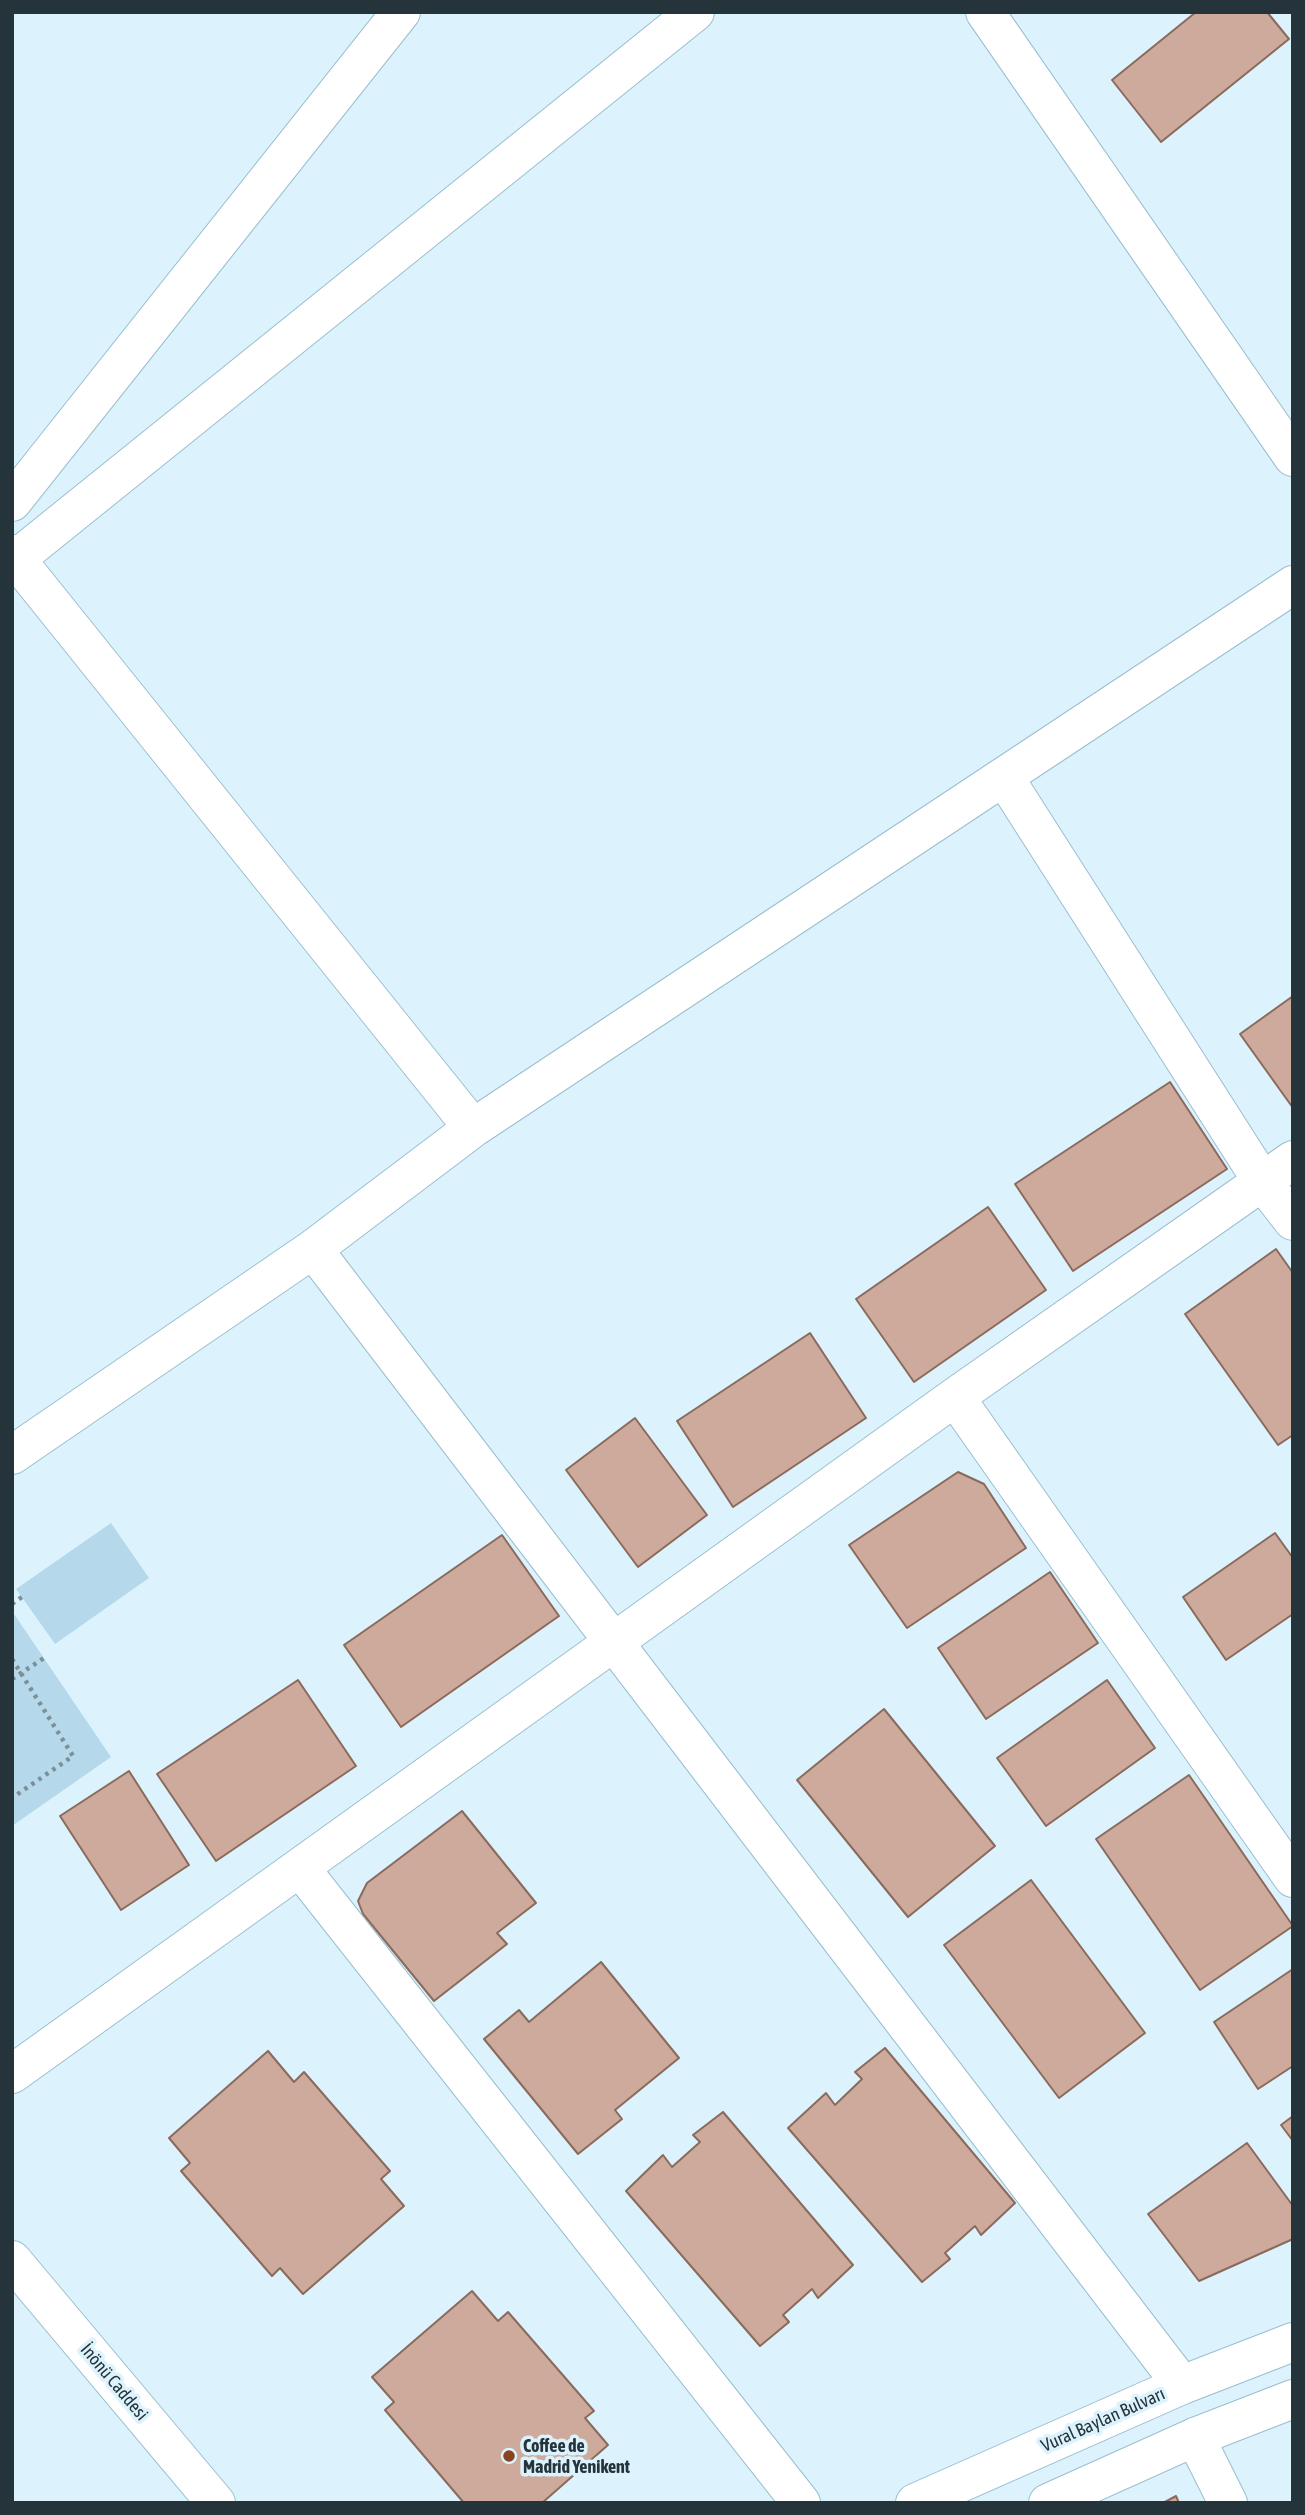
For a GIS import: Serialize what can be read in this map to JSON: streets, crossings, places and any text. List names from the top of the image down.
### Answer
{
  "streets": {
    "street": ["İnönü Caddesi", "Vural Baylan Bulvarı"]
  },
  "places": ["Coffee de Madrid Yenikent"]
}
